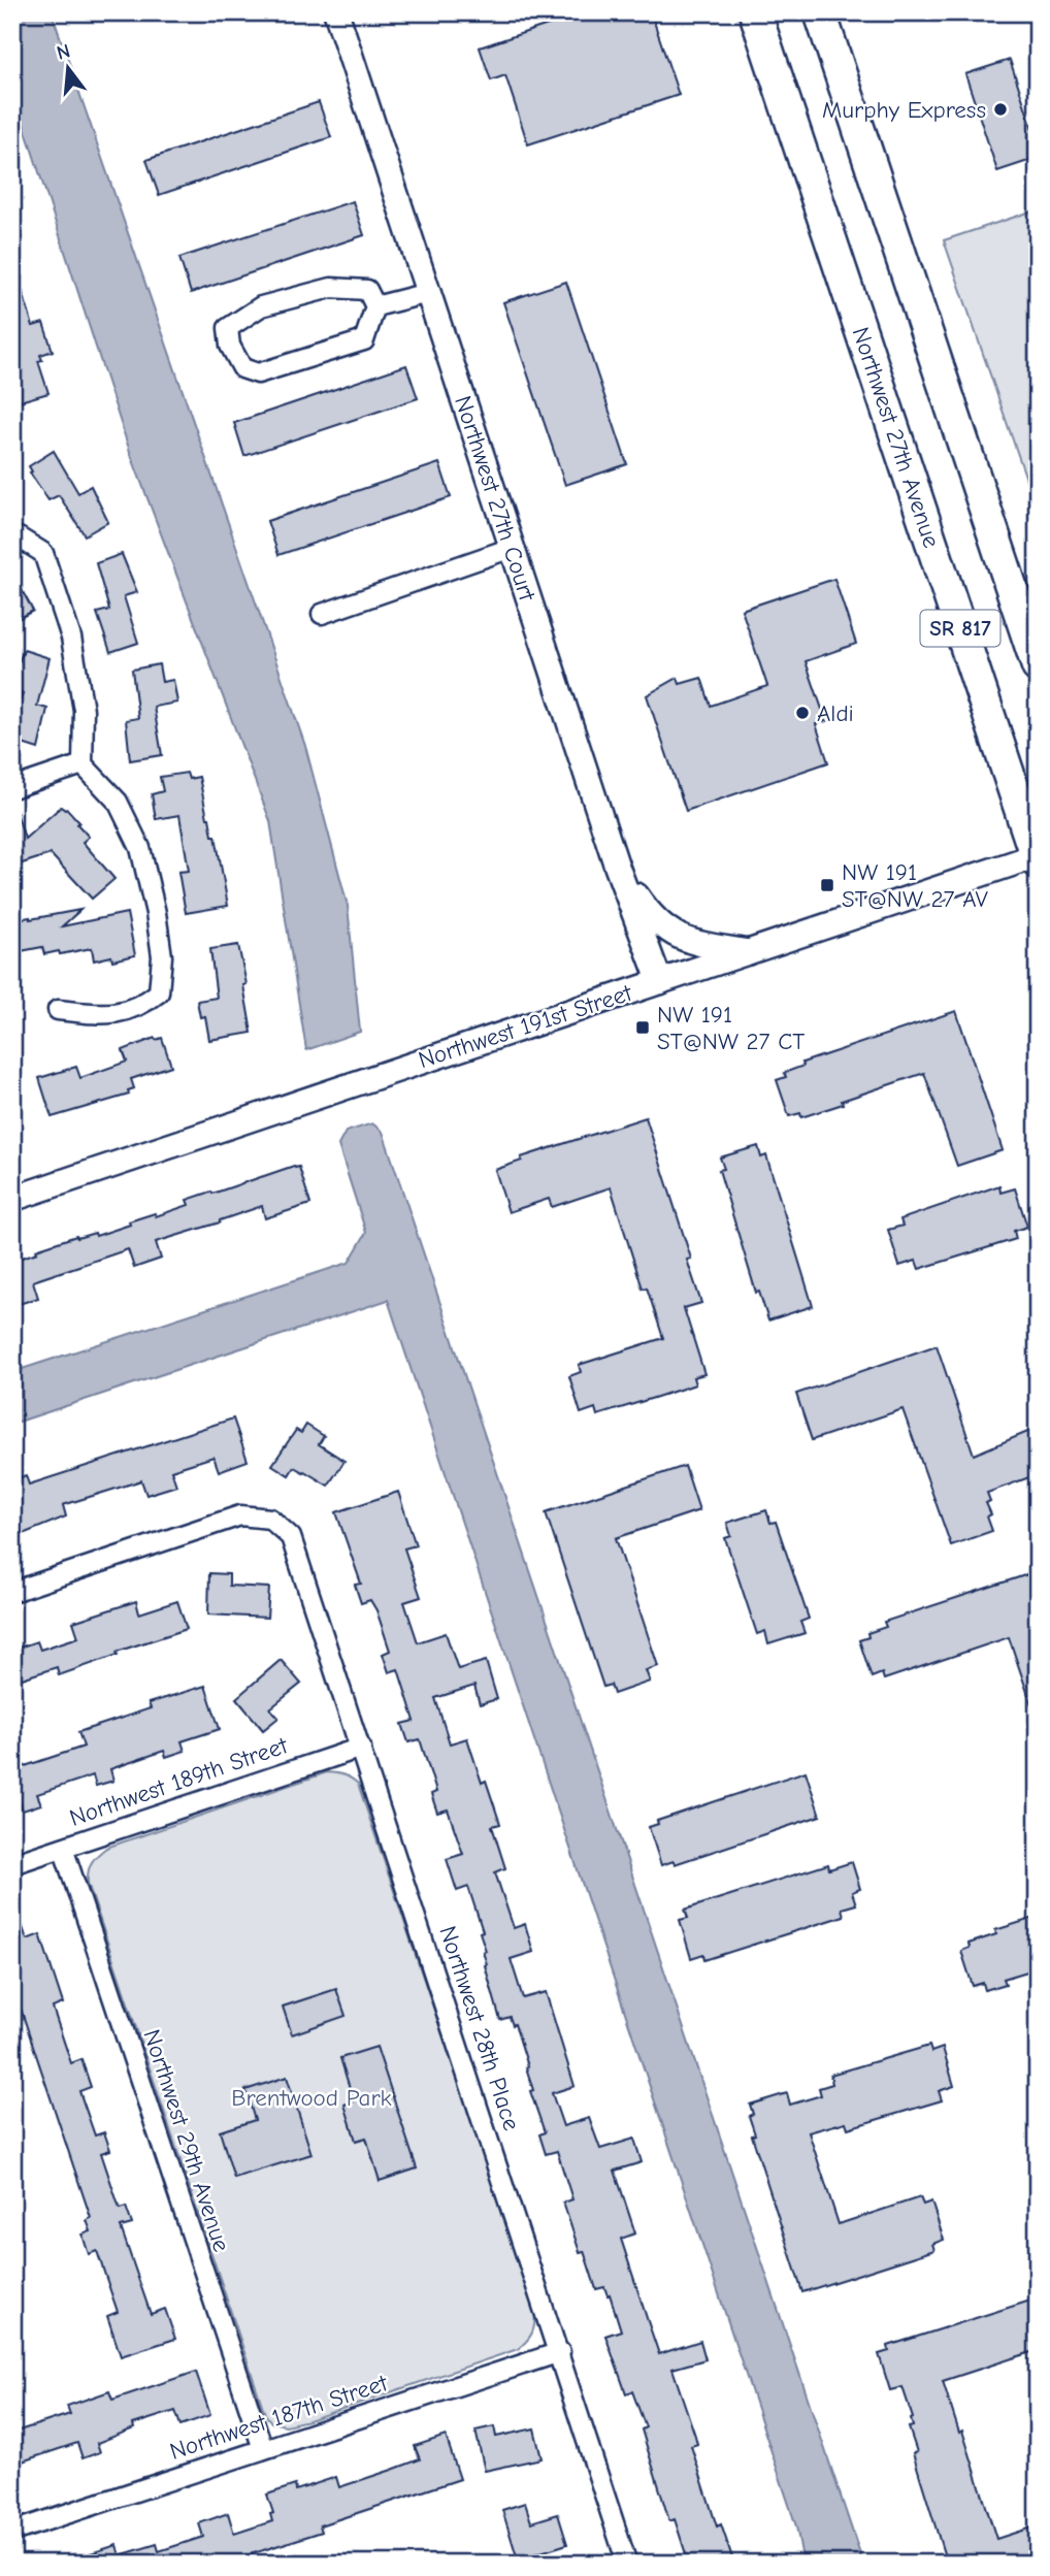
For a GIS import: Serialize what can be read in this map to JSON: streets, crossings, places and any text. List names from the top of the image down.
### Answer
{
  "streets": {
    "main road": ["Northwest 27th Avenue", "SR 817"],
    "street": [
      "Northwest 27th Court",
      "Northwest 191st Street",
      "Northwest 189th Street",
      "Northwest 28th Place",
      "Northwest 29th Avenue",
      "Northwest 187th Street"
    ]
  },
  "crossings": [
    ["Northwest 27th Avenue", "Northwest 191st Street"],
    ["Northwest 27th Court", "Northwest 191st Street"],
    ["Northwest 189th Street", "Northwest 28th Place"],
    ["Northwest 189th Street", "Northwest 29th Avenue"],
    ["Northwest 28th Place", "Northwest 187th Street"],
    ["Northwest 29th Avenue", "Northwest 187th Street"]
  ],
  "parks": ["Brentwood Park"],
  "places": {
    "other": ["Murphy Express", "Aldi"],
    "transit": ["NW 191 ST@NW 27 AV", "NW 191 ST@NW 27 CT"]
  },
  "north": "top"
}
